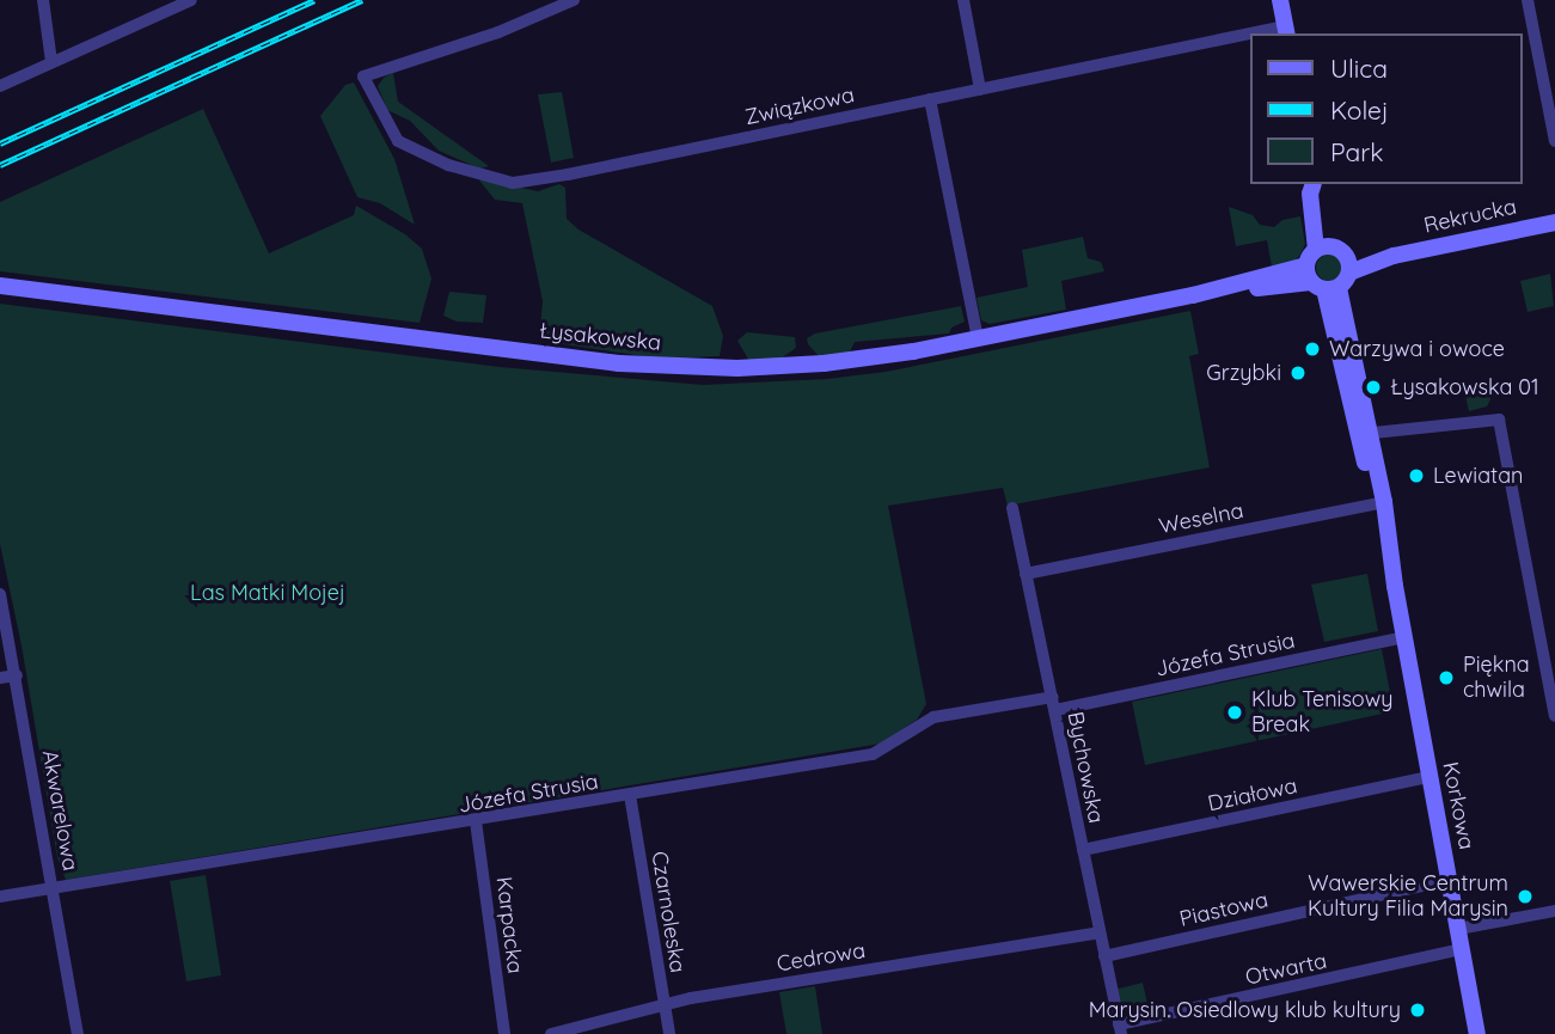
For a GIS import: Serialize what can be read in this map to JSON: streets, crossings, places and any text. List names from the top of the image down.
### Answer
{
  "streets": {
    "street": [
      "Związkowa",
      "Rekrucka",
      "Łysakowska",
      "Weselna",
      "Józefa Strusia",
      "Bychowska",
      "Działowa",
      "Korkowa",
      "Akwarelowa",
      "Piastowa",
      "Czarnoleska",
      "Karpacka",
      "Cedrowa",
      "Otwarta"
    ]
  },
  "crossings": [
    ["Rekrucka", "Łysakowska"],
    ["Rekrucka", "Korkowa"],
    ["Łysakowska", "Korkowa"],
    ["Weselna", "Bychowska"],
    ["Weselna", "Korkowa"],
    ["Józefa Strusia", "Bychowska"],
    ["Józefa Strusia", "Korkowa"],
    ["Józefa Strusia", "Akwarelowa"],
    ["Józefa Strusia", "Czarnoleska"],
    ["Józefa Strusia", "Karpacka"],
    ["Bychowska", "Działowa"],
    ["Bychowska", "Piastowa"],
    ["Bychowska", "Cedrowa"],
    ["Bychowska", "Otwarta"],
    ["Działowa", "Korkowa"],
    ["Korkowa", "Piastowa"],
    ["Korkowa", "Otwarta"],
    ["Czarnoleska", "Cedrowa"]
  ],
  "parks": ["Las Matki Mojej"],
  "places": [
    "Warzywa i owoce",
    "Grzybki",
    "Łysakowska 01",
    "Lewiatan",
    "Piękna chwila",
    "Klub Tenisowy Break",
    "Wawerskie Centrum Kultury Filia Marysin",
    "Marysin. Osiedlowy klub kultury"
  ],
  "legend": ["Ulica", "Kolej", "Park"]
}
